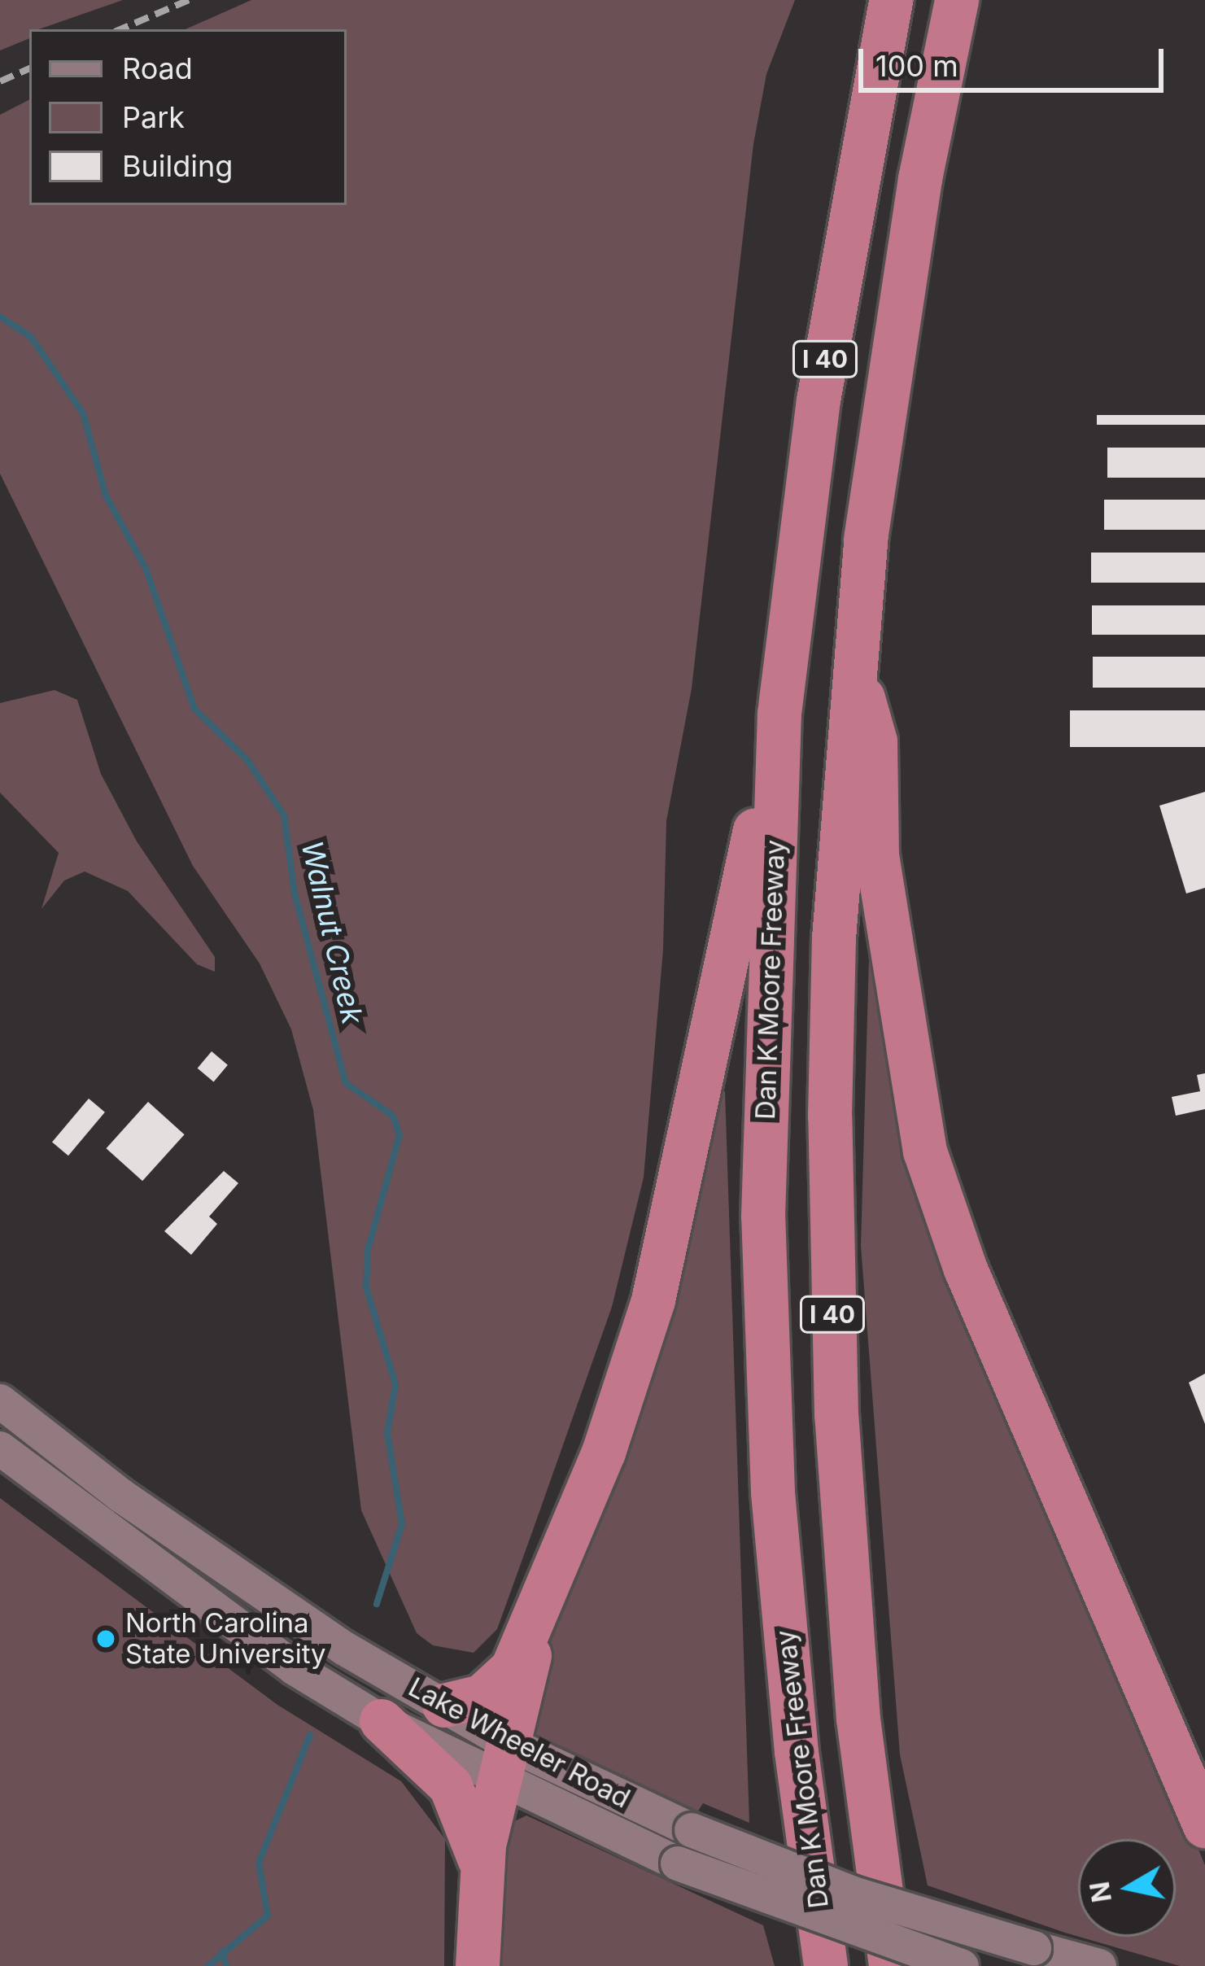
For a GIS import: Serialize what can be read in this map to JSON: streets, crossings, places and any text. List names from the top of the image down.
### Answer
{
  "streets": {
    "highway": ["I 40", "Dan K Moore Freeway"],
    "main road": ["Lake Wheeler Road"]
  },
  "water": ["Walnut Creek"],
  "places": ["North Carolina State University"],
  "legend": ["Road", "Park", "Building"],
  "scale_bar": "100 m",
  "north": "left"
}
